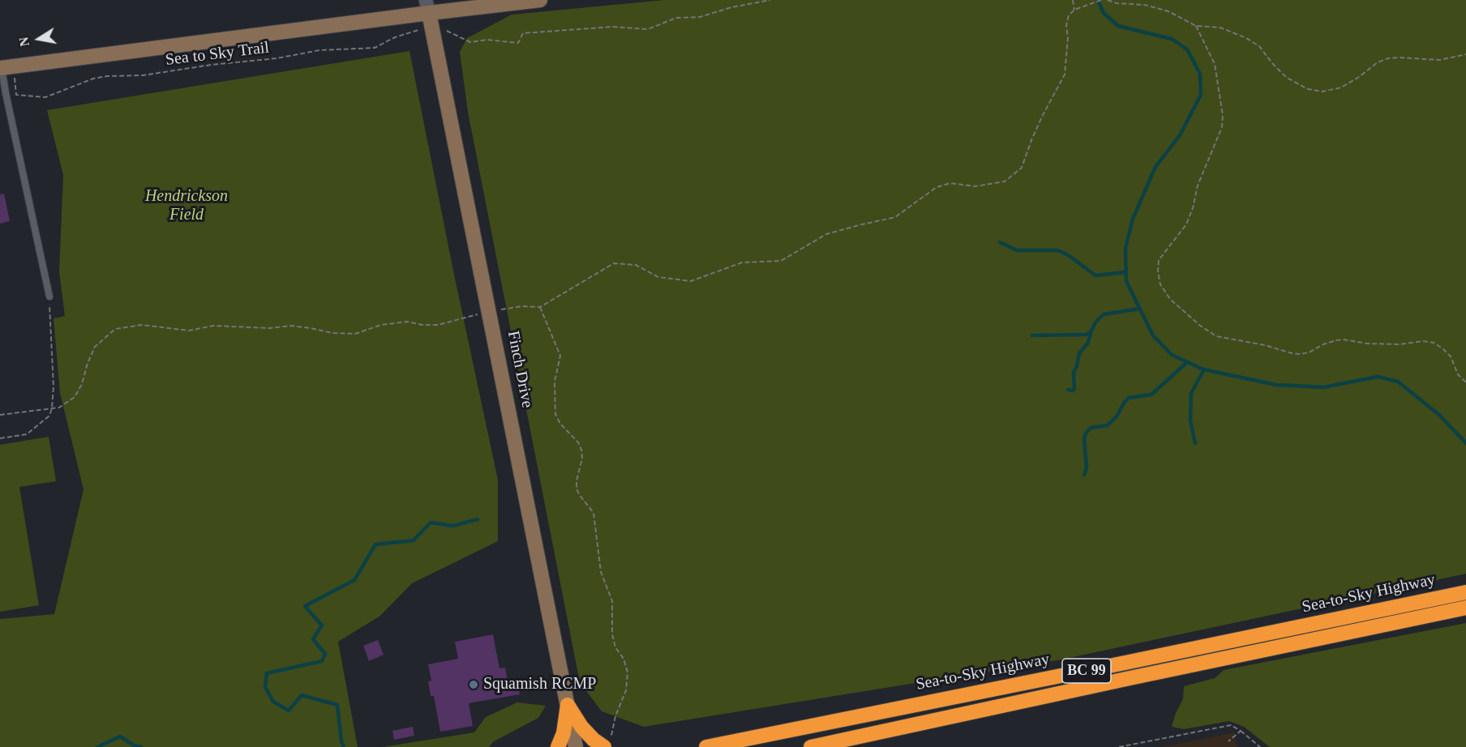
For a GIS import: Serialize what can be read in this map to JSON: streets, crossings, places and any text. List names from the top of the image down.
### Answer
{
  "streets": {
    "highway": ["Sea-to-Sky Highway", "BC 99"],
    "street": ["Finch Drive"],
    "path": ["Sea to Sky Trail"]
  },
  "parks": ["Hendrickson Field"],
  "places": ["Squamish RCMP"],
  "north": "left"
}
